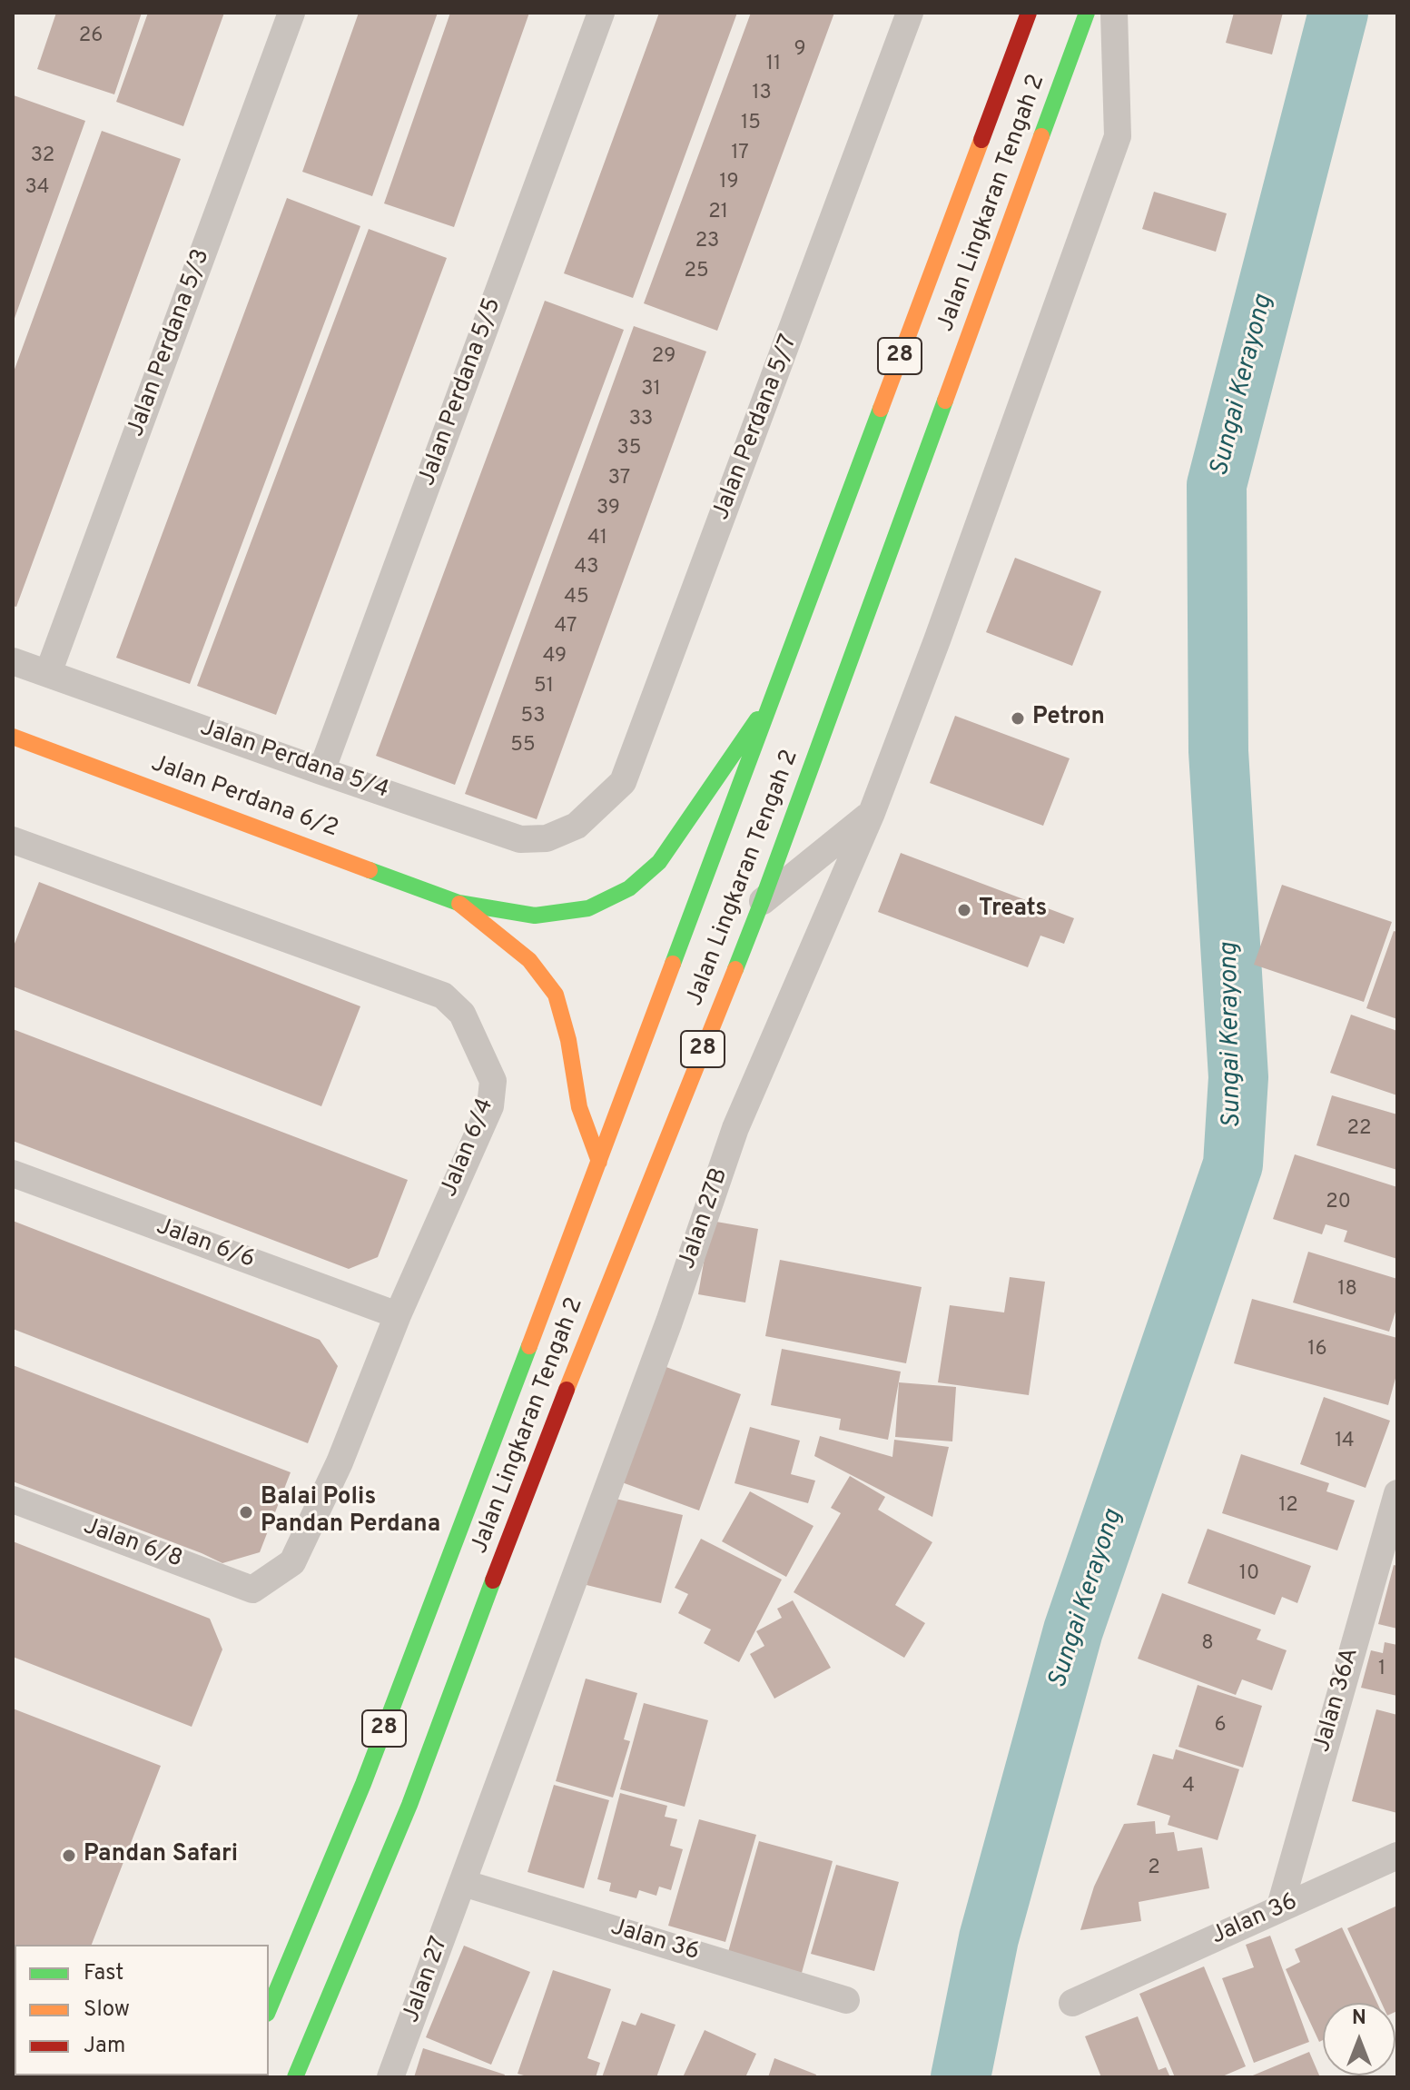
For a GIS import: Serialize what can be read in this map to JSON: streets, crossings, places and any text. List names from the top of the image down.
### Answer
{
  "streets": {
    "main road": ["Jalan Lingkaran Tengah 2", "28", "Jalan Perdana 6/2"],
    "street": [
      "Jalan Perdana 5/3",
      "Jalan Perdana 5/5",
      "Jalan Perdana 5/7",
      "Jalan Perdana 5/4",
      "Jalan 6/4",
      "Jalan 27B",
      "Jalan 6/6",
      "Jalan 6/8",
      "Jalan 36A",
      "Jalan 36",
      "Jalan 27"
    ]
  },
  "crossings": [
    ["Jalan Lingkaran Tengah 2", "Jalan Perdana 6/2"],
    ["Jalan Perdana 5/3", "Jalan Perdana 5/4"],
    ["Jalan Perdana 5/5", "Jalan Perdana 5/4"],
    ["Jalan Perdana 5/7", "Jalan Perdana 5/4"],
    ["Jalan 6/4", "Jalan 6/6"],
    ["Jalan 6/4", "Jalan 6/8"],
    ["Jalan 27B", "Jalan 36"],
    ["Jalan 27B", "Jalan 27"],
    ["Jalan 36A", "Jalan 36"],
    ["Jalan 36", "Jalan 27"]
  ],
  "water": ["Sungai Kerayong"],
  "places": [
    "Petron",
    "Treats",
    "Balai Polis Pandan Perdana",
    "Pandan Safari"
  ],
  "house_numbers": [
    "26",
    "9",
    "11",
    "13",
    "15",
    "17",
    "32",
    "19",
    "34",
    "21",
    "23",
    "25",
    "29",
    "31",
    "33",
    "35",
    "37",
    "39",
    "41",
    "43",
    "45",
    "47",
    "49",
    "51",
    "53",
    "55",
    "22",
    "20",
    "18",
    "16",
    "14",
    "12",
    "10",
    "8",
    "1",
    "6",
    "4",
    "2"
  ],
  "legend": ["Fast", "Slow", "Jam"],
  "north": "top"
}
